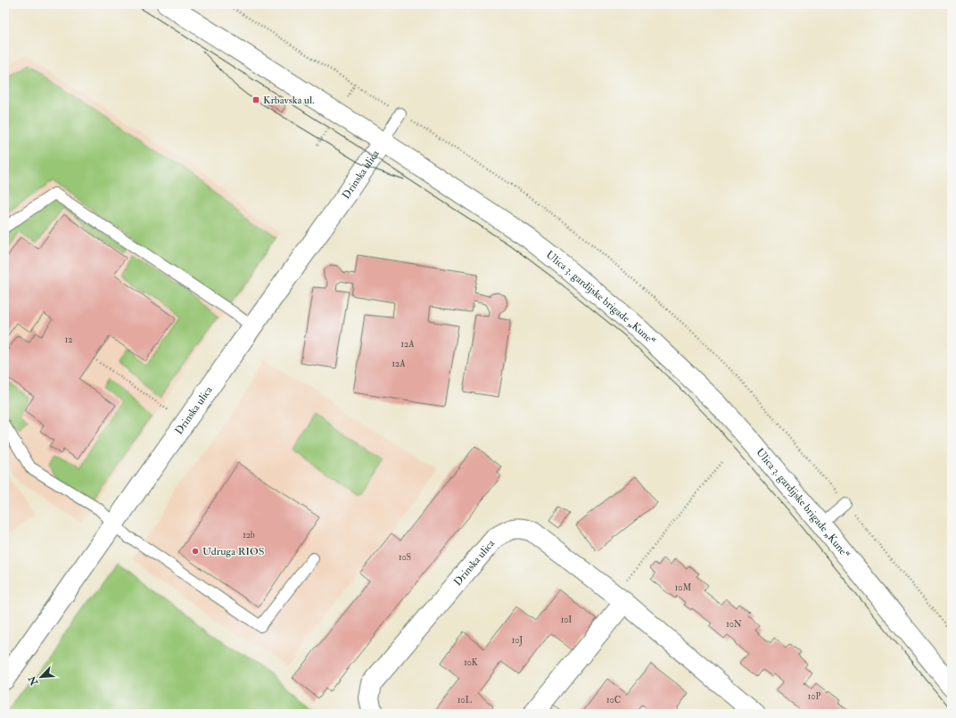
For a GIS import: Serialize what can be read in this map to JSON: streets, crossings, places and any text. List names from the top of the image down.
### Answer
{
  "streets": {
    "street": ["Drinska ulica", "Ulica 3. gardijske brigade „Kune“"]
  },
  "crossings": [
    ["Drinska ulica", "Ulica 3. gardijske brigade „Kune“"]
  ],
  "places": {
    "transit": ["Krbavska ul."],
    "other": ["Udruga RIOS"]
  },
  "house_numbers": [
    "12",
    "12A",
    "12A",
    "12b",
    "10S",
    "10M",
    "10I",
    "10N",
    "10J",
    "10K",
    "10P",
    "10L",
    "10C"
  ],
  "north": "bottom left"
}
